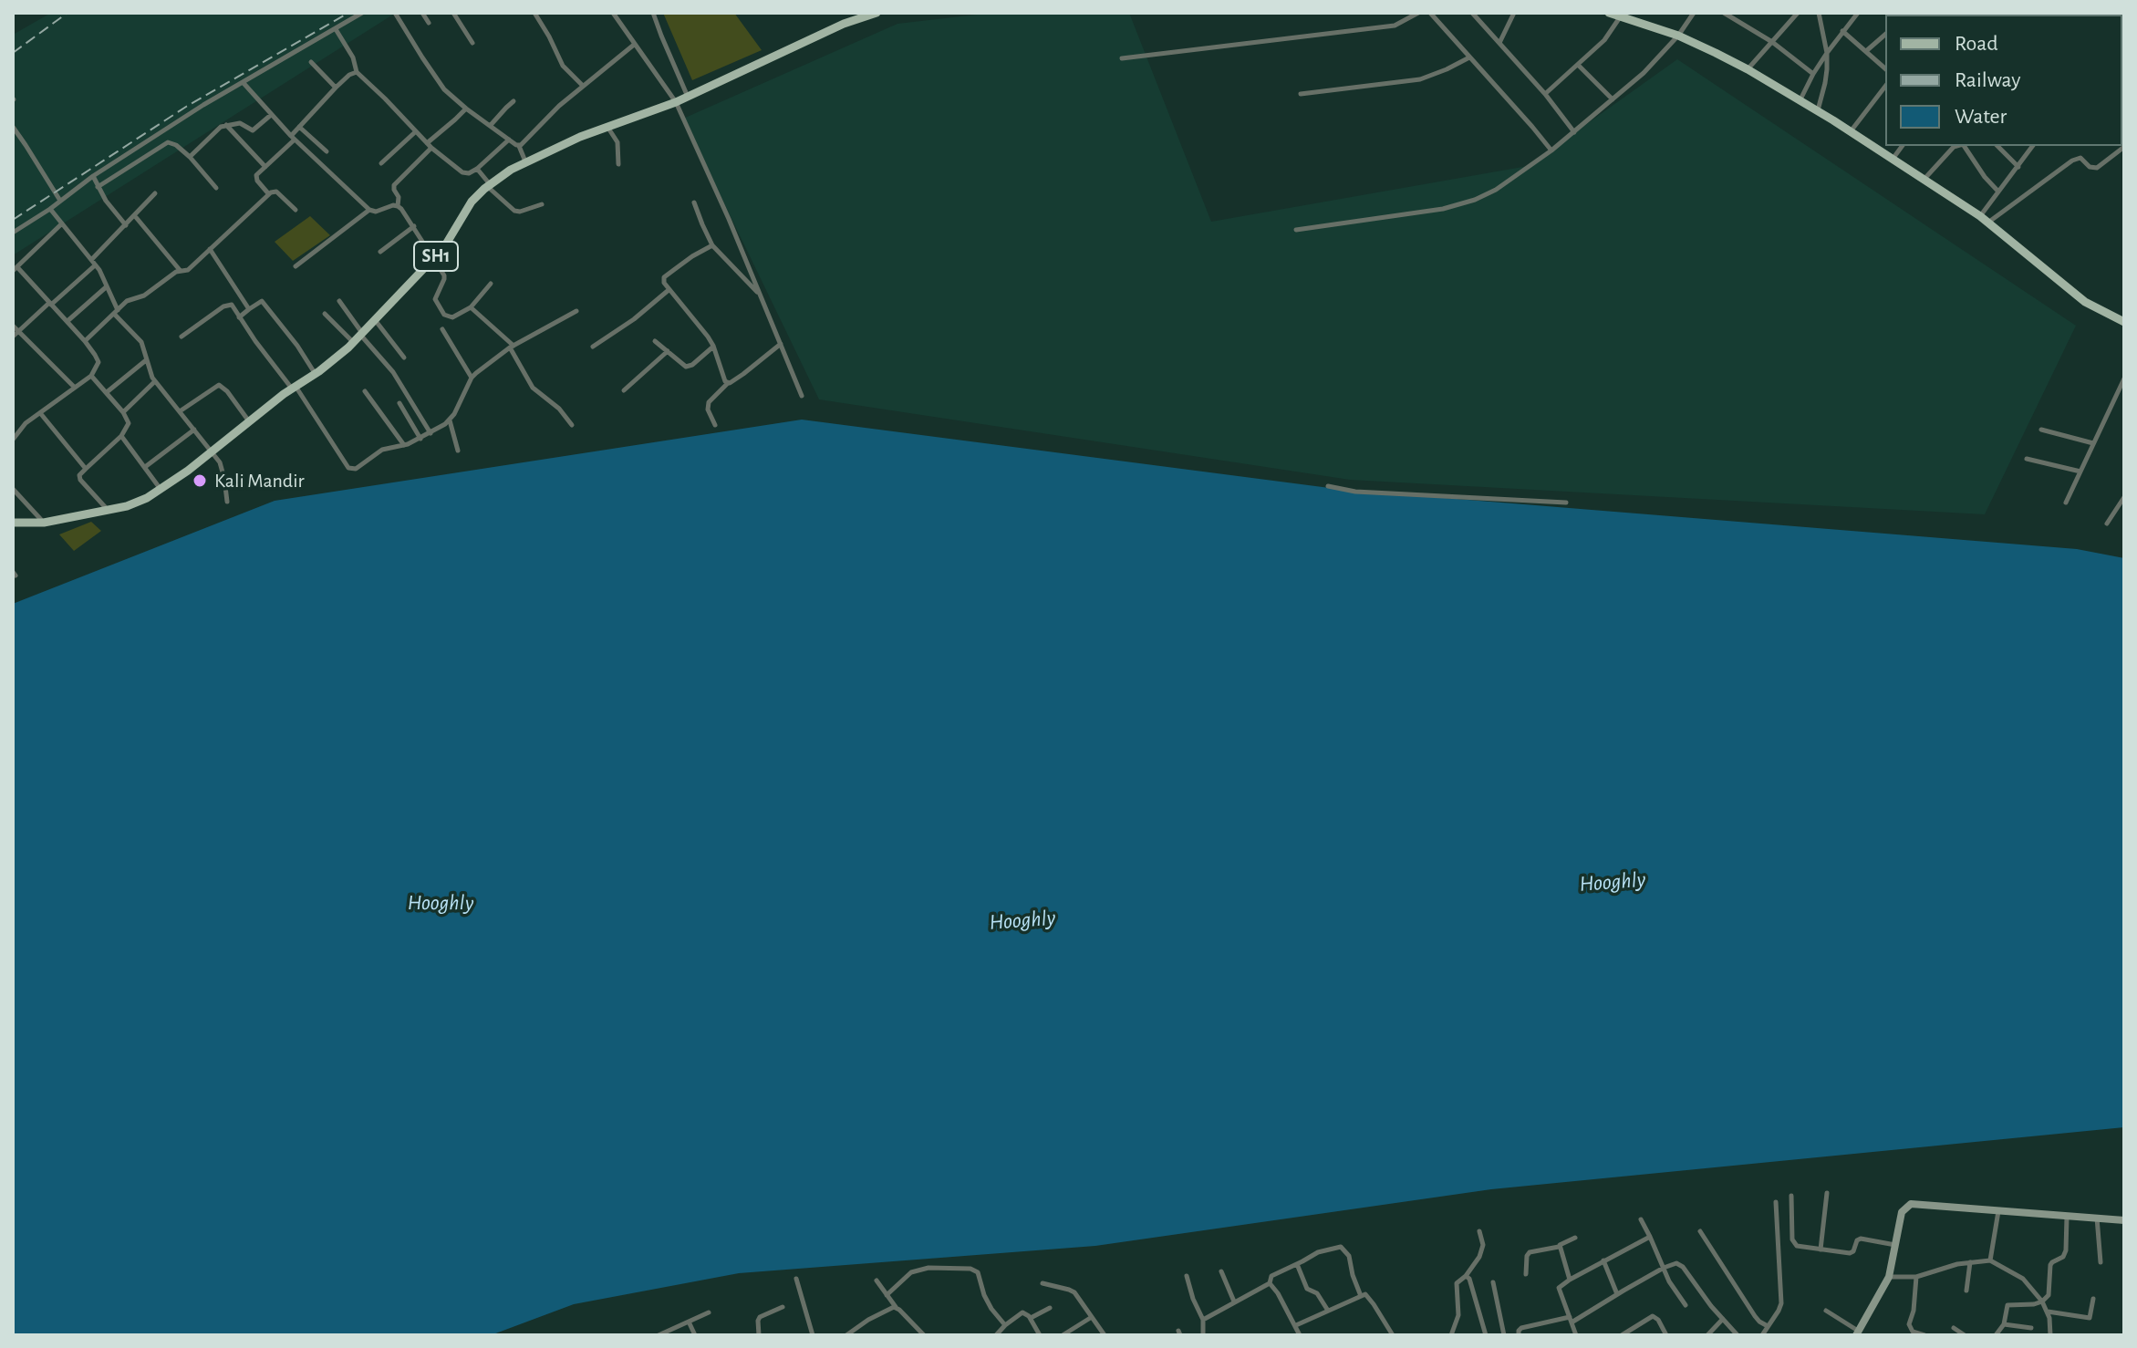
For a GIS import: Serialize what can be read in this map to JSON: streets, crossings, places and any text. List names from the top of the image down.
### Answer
{
  "streets": {
    "main road": ["SH1"]
  },
  "water": ["Hooghly"],
  "places": ["Kali Mandir"],
  "legend": ["Road", "Railway", "Water"]
}
